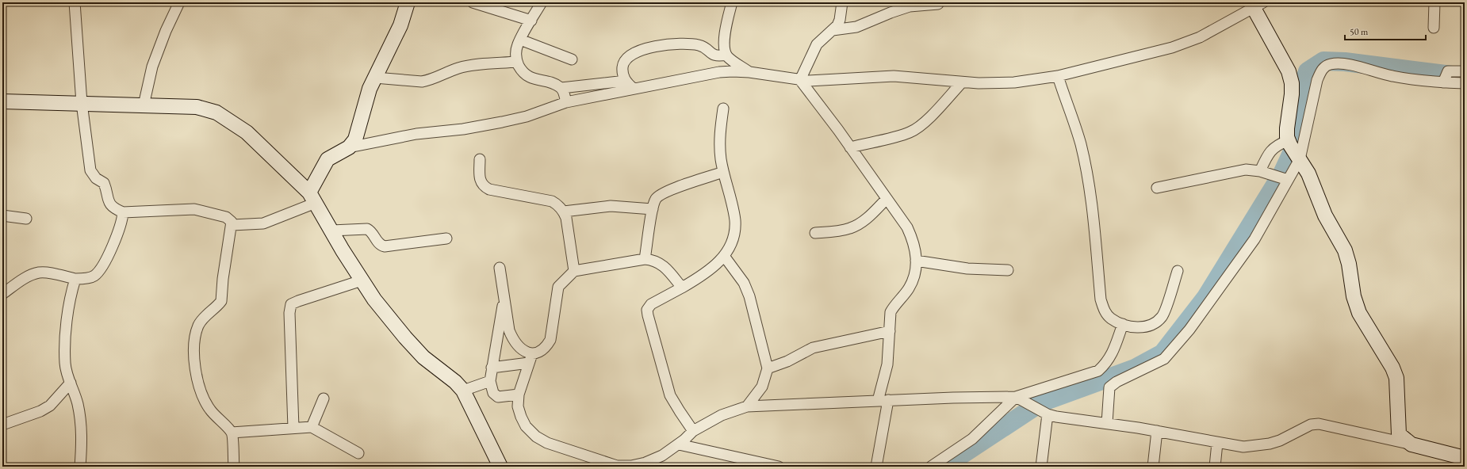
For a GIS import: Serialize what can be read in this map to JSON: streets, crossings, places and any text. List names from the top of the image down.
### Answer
{
  "scale_bar": "50 m"
}
